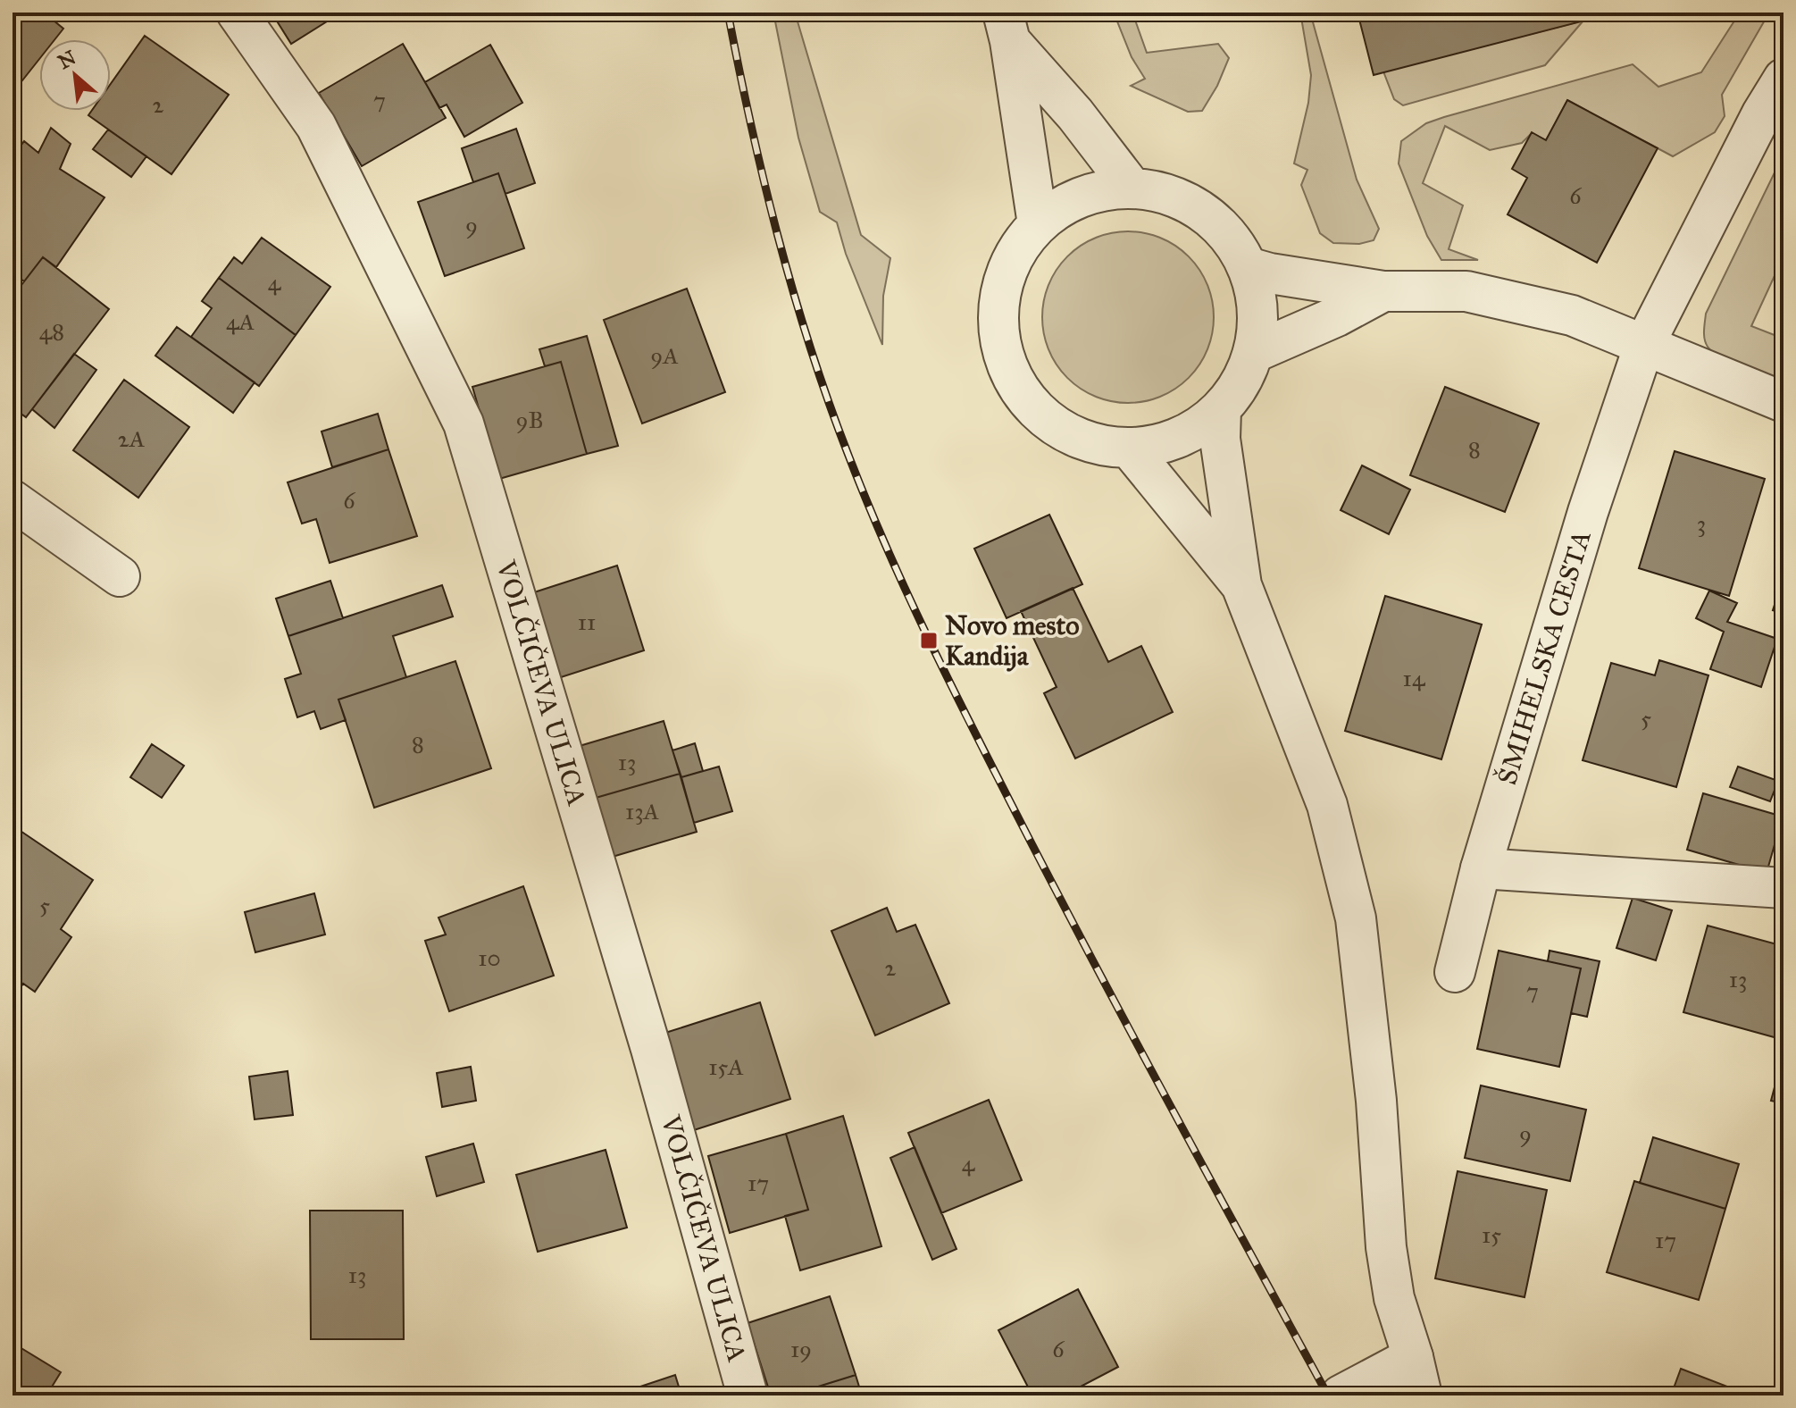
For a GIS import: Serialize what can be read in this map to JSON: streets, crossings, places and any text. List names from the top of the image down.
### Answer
{
  "streets": {
    "street": ["ŠMIHELSKA CESTA", "VOLČIČEVA ULICA"]
  },
  "places": {
    "transit": ["Novo mesto Kandija"]
  },
  "house_numbers": [
    "7",
    "2",
    "6",
    "9",
    "4",
    "4A",
    "48",
    "9A",
    "9B",
    "2A",
    "8",
    "6",
    "3",
    "11",
    "14",
    "5",
    "8",
    "13",
    "13A",
    "5",
    "10",
    "2",
    "13",
    "7",
    "15A",
    "9",
    "4",
    "17",
    "15",
    "17",
    "13",
    "19",
    "6"
  ],
  "north": "top left"
}
